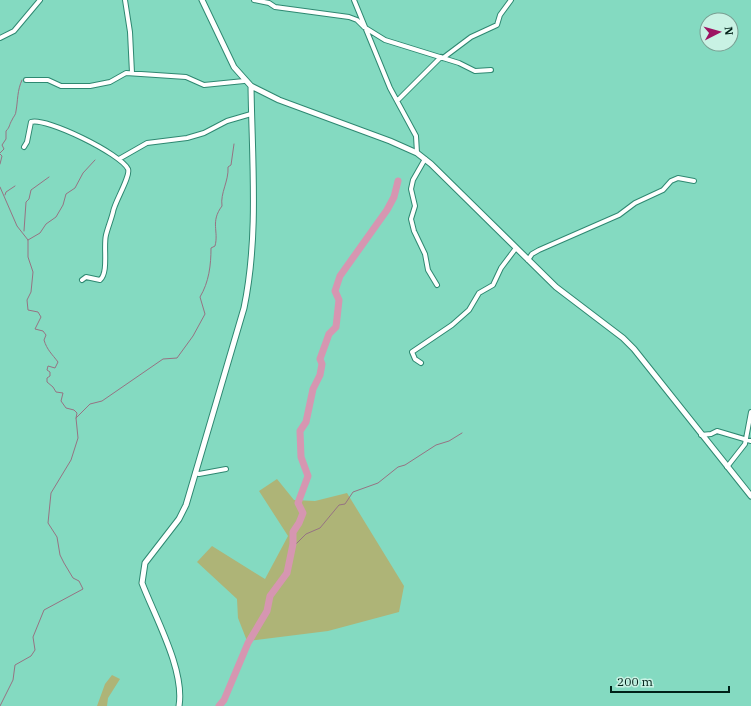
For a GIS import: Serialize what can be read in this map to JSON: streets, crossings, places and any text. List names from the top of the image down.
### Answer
{
  "scale_bar": "200 m",
  "north": "right"
}
